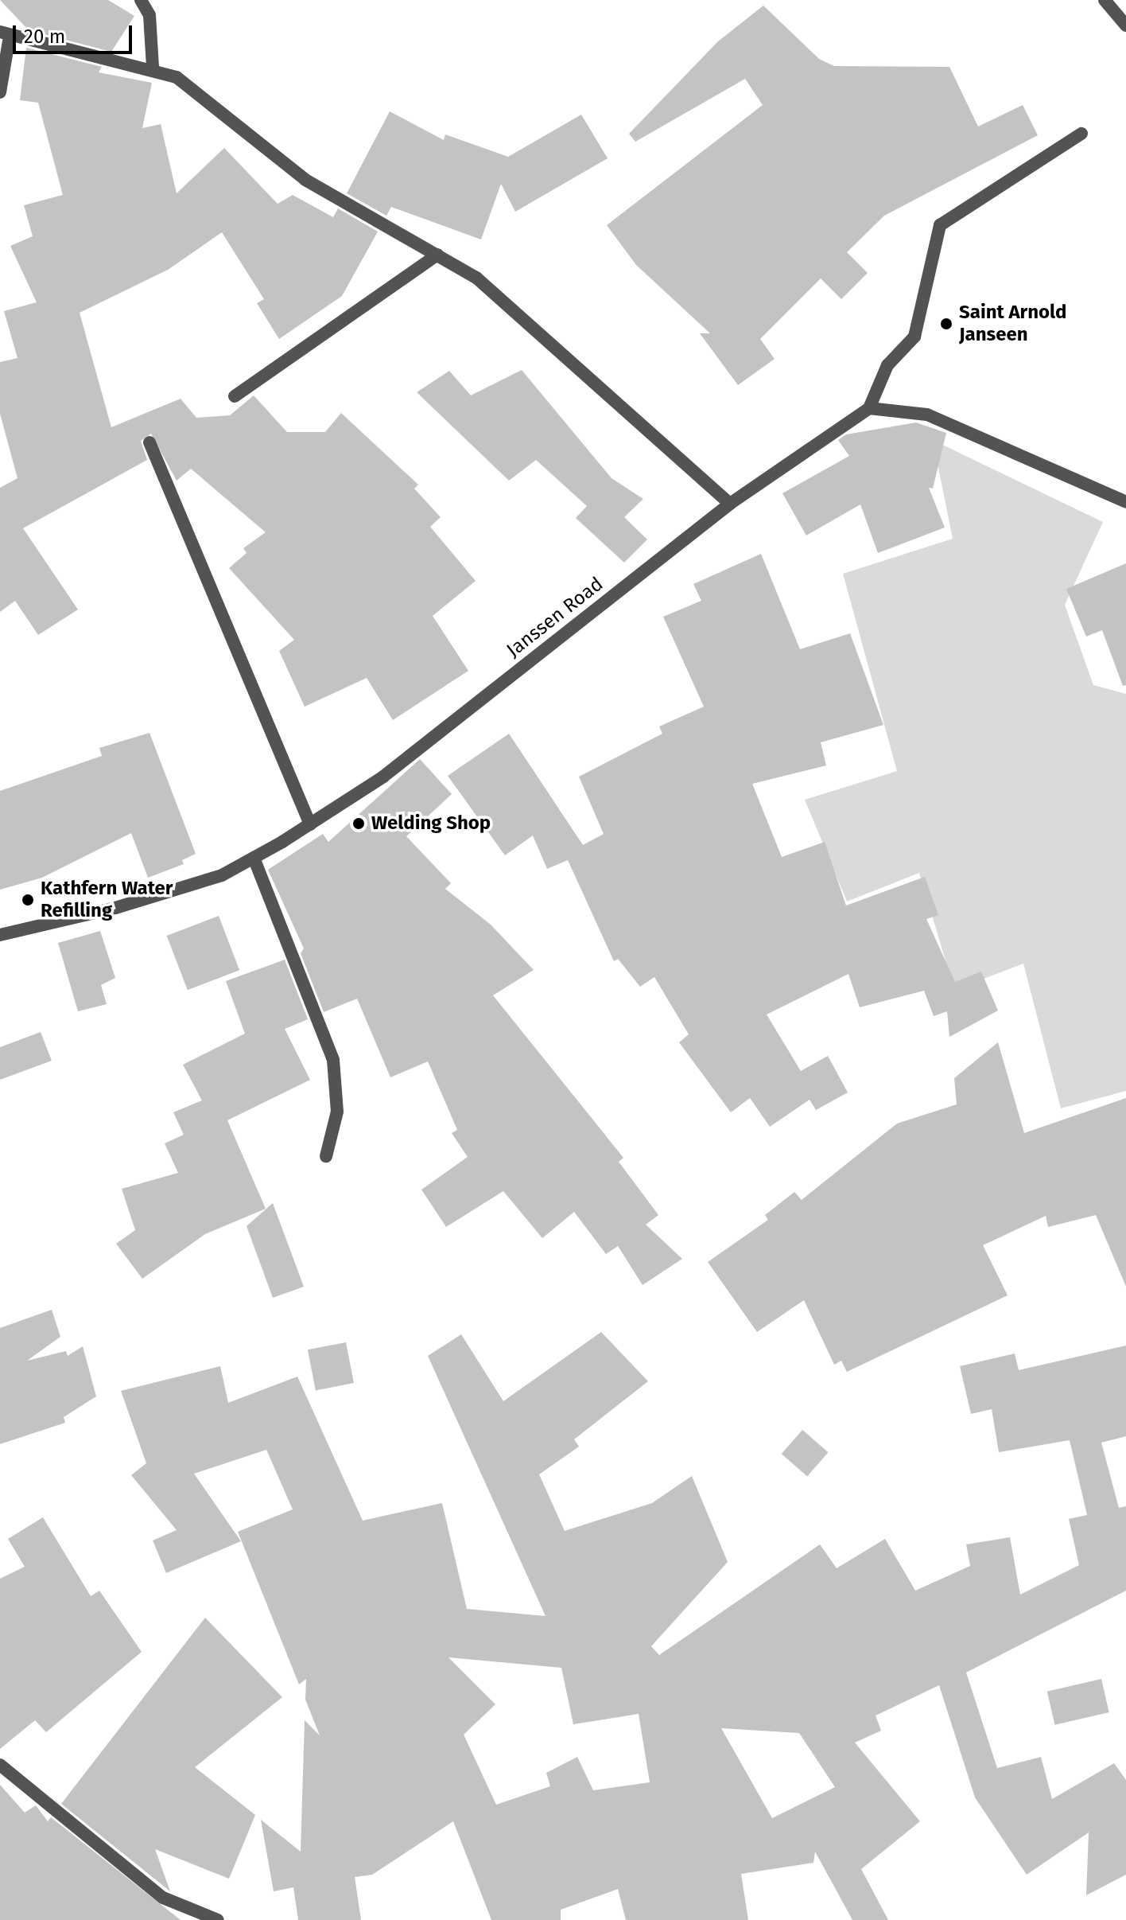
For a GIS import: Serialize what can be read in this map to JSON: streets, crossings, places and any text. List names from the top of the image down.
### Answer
{
  "streets": {
    "street": ["Janssen Road"]
  },
  "places": ["Saint Arnold Janseen", "Welding Shop", "Kathfern Water Refilling"],
  "scale_bar": "20 m"
}
